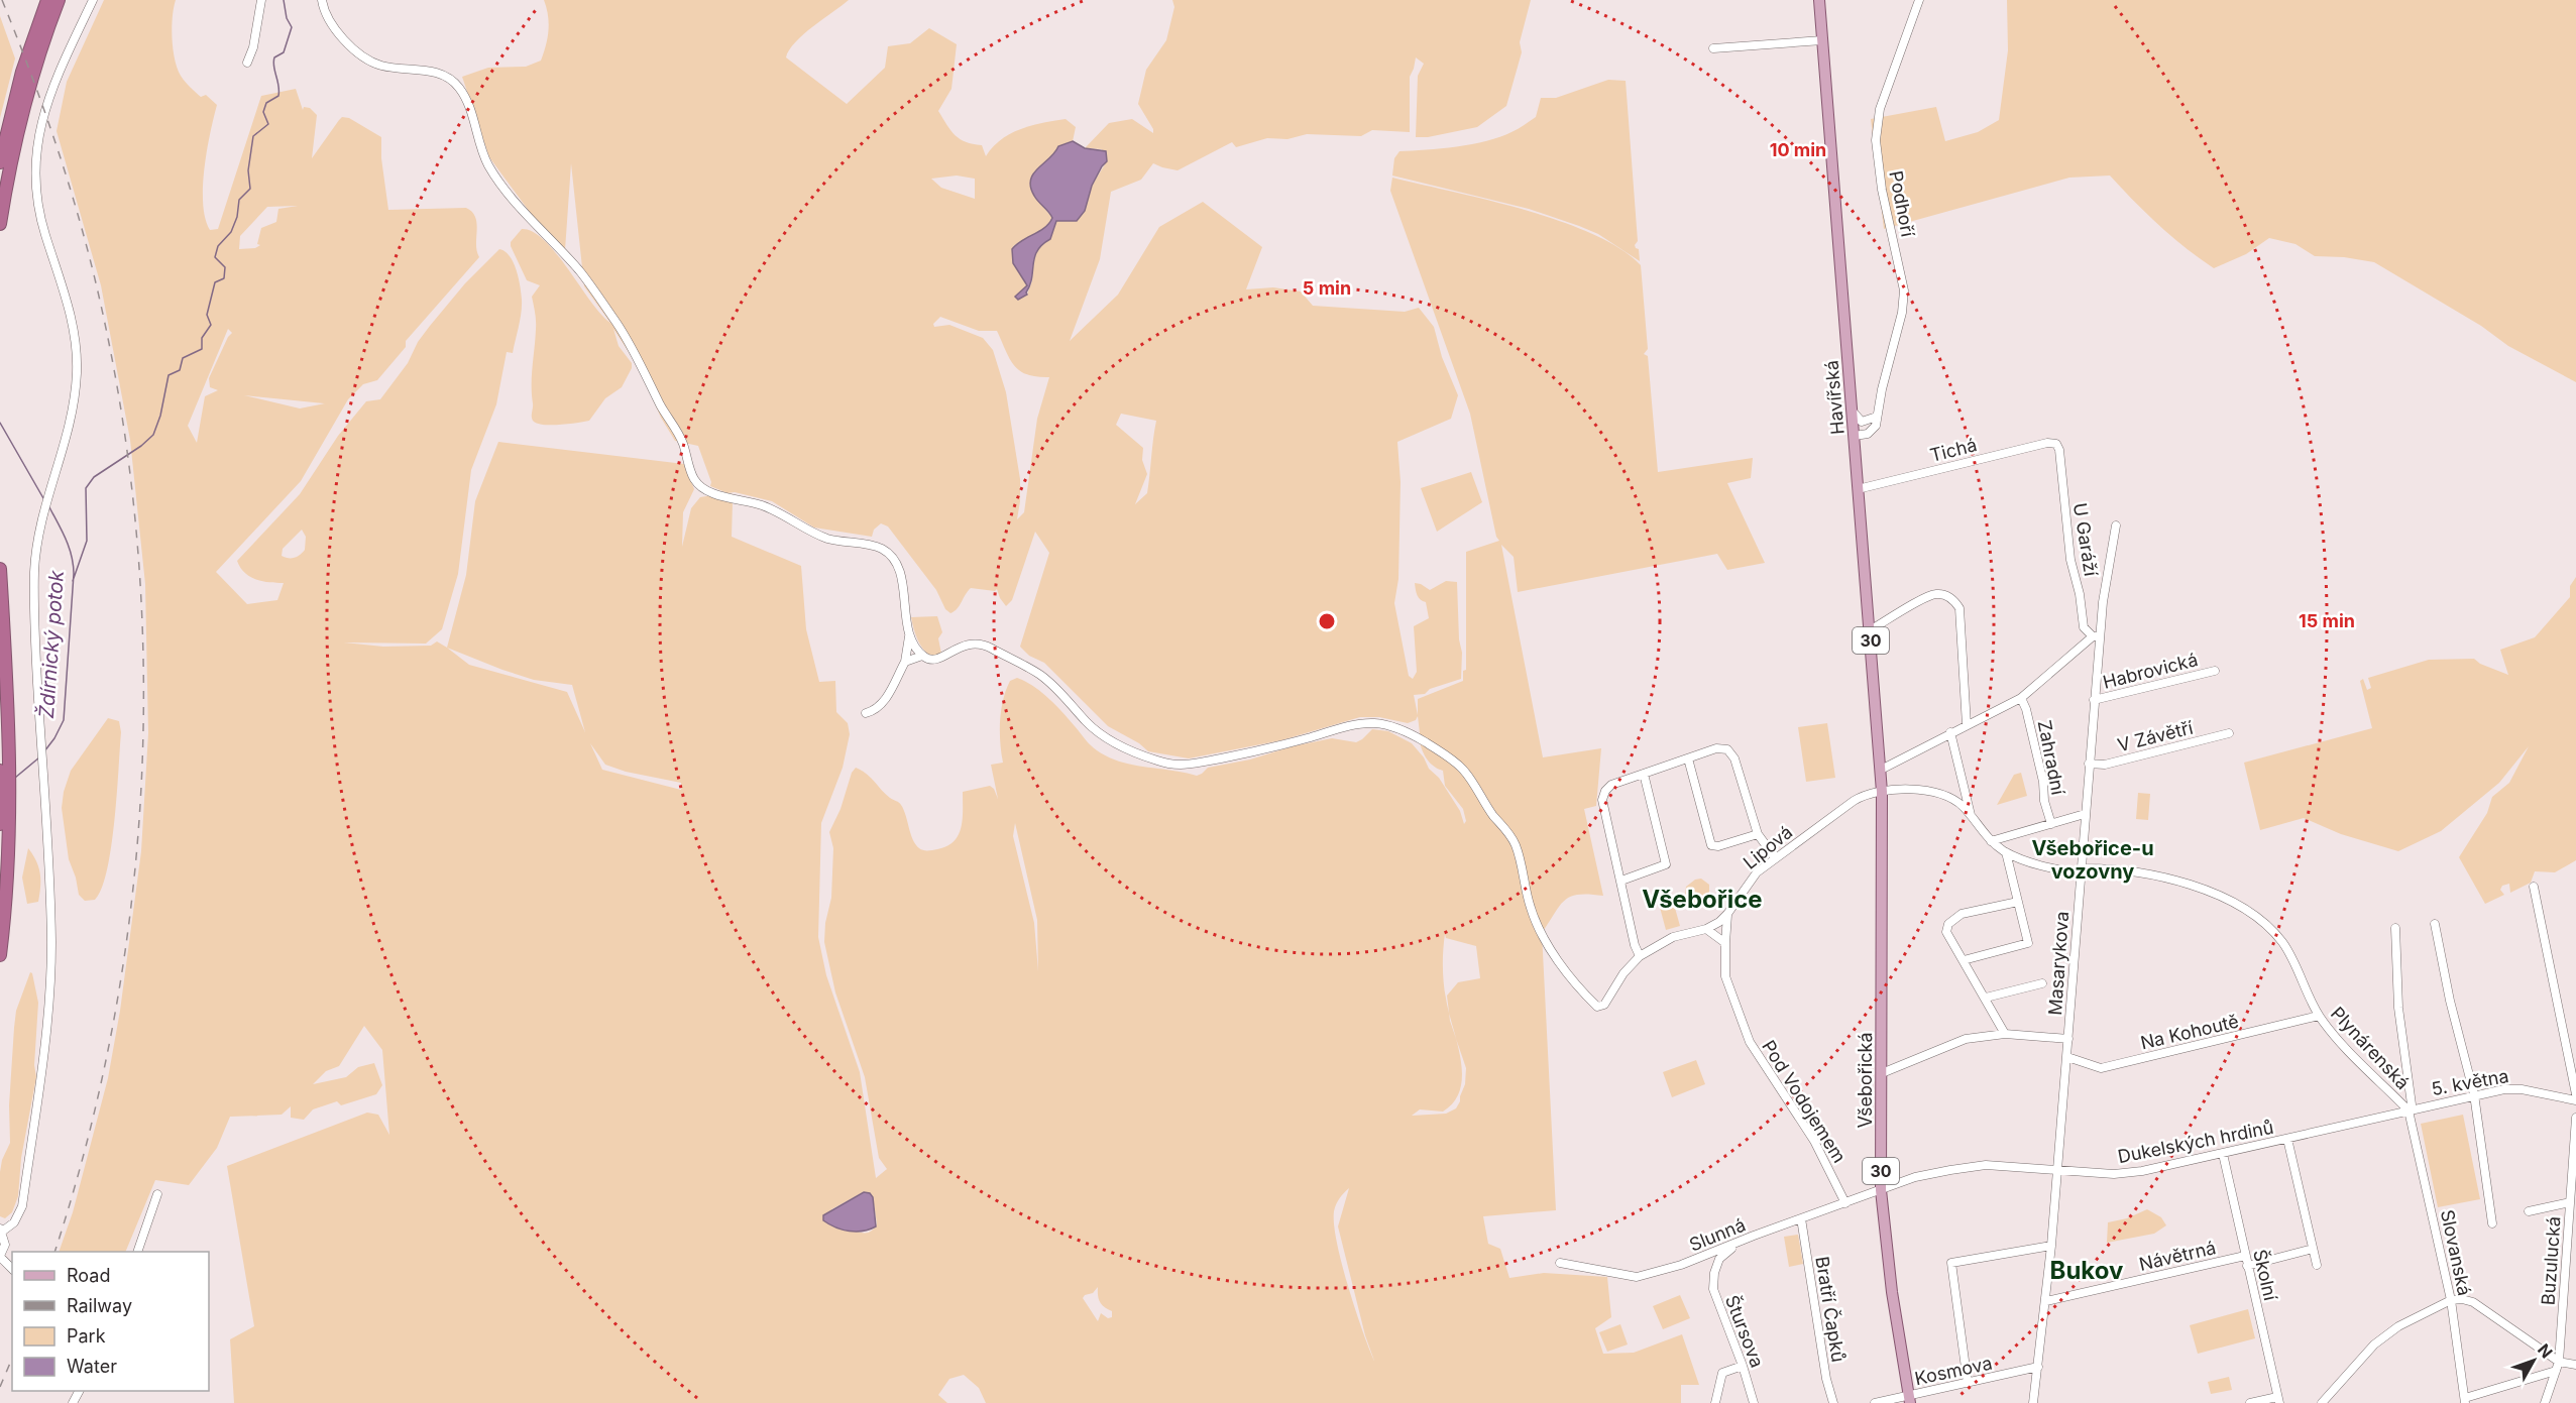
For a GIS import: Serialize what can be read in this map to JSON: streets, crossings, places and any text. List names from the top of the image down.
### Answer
{
  "streets": {
    "main road": ["Havířská", "30", "Všebořická"],
    "street": [
      "Podhoří",
      "Tichá",
      "U Garáží",
      "Habrovická",
      "V Závětří",
      "Zahradní",
      "Lipová",
      "Masarykova",
      "Na Kohoutě",
      "Plynárenská",
      "5. května",
      "Pod Vodojemem",
      "Dukelských hrdinů",
      "Slunná",
      "Slovanská",
      "Návětrná",
      "Buzulucká",
      "Školní",
      "Bratří Čapků",
      "Štursova",
      "Kosmova"
    ]
  },
  "crossings": [
    ["Havířská", "Tichá"],
    ["Havířská", "Lipová"],
    ["Havířská", "Plynárenská"],
    ["Havířská", "Všebořická"],
    ["Tichá", "U Garáží"],
    ["U Garáží", "Masarykova"],
    ["Habrovická", "Masarykova"],
    ["V Závětří", "Masarykova"],
    ["Zahradní", "Masarykova"],
    ["Zahradní", "Plynárenská"],
    ["Lipová", "Plynárenská"],
    ["Lipová", "Všebořická"],
    ["Lipová", "Pod Vodojemem"],
    ["Masarykova", "Na Kohoutě"],
    ["Masarykova", "Plynárenská"],
    ["Masarykova", "Dukelských hrdinů"],
    ["Masarykova", "Návětrná"],
    ["Masarykova", "Kosmova"],
    ["Na Kohoutě", "Plynárenská"],
    ["Plynárenská", "Všebořická"],
    ["Plynárenská", "5. května"],
    ["Plynárenská", "Dukelských hrdinů"],
    ["Plynárenská", "Slovanská"],
    ["Všebořická", "Dukelských hrdinů"],
    ["Všebořická", "Slunná"],
    ["Všebořická", "Kosmova"],
    ["5. května", "Dukelských hrdinů"],
    ["5. května", "Slovanská"],
    ["Pod Vodojemem", "Slunná"],
    ["Dukelských hrdinů", "Slunná"],
    ["Dukelských hrdinů", "Slovanská"],
    ["Dukelských hrdinů", "Školní"],
    ["Slunná", "Bratří Čapků"],
    ["Slunná", "Štursova"],
    ["Návětrná", "Školní"]
  ],
  "districts": ["Všebořice-u vozovny", "Všebořice", "Bukov"],
  "water": ["Ždírnický potok"],
  "legend": [
    "Road",
    "Railway",
    "Park",
    "Water"
  ],
  "north": "top right",
  "rings": ["10 min", "5 min", "15 min"]
}
